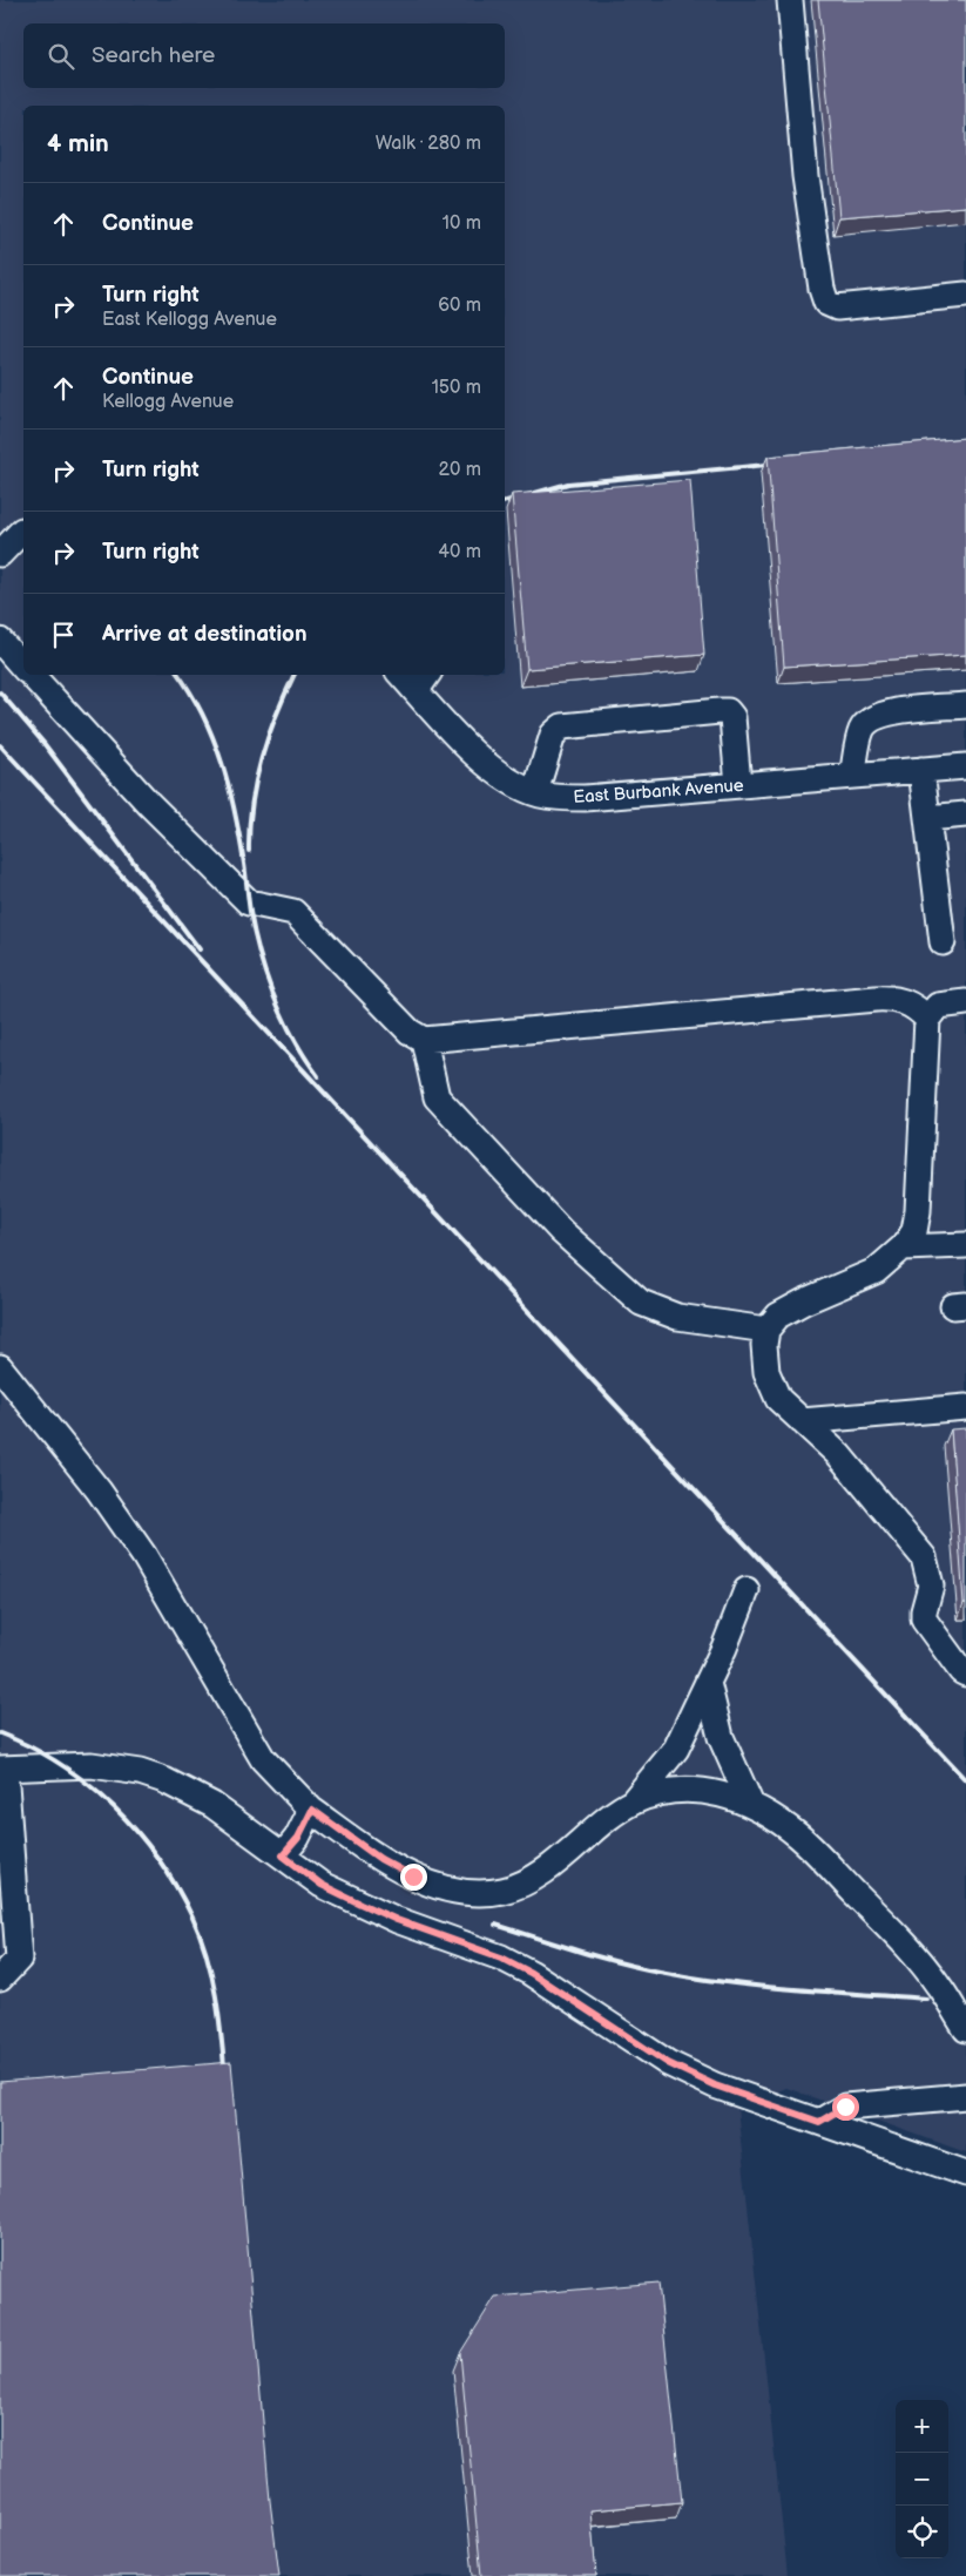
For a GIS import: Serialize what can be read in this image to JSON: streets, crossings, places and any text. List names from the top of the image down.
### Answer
{
  "streets": {
    "street": ["East Burbank Avenue"]
  },
  "page": {
    "search": "Search here",
    "heading": ["4 min", "Walk · 280 m"],
    "list": [
      ["Continue", "10 m"],
      ["Turn right", "East Kellogg Avenue", "60 m"],
      ["Continue", "Kellogg Avenue", "150 m"],
      ["Turn right", "20 m"],
      ["Turn right", "40 m"],
      "Arrive at destination"
    ],
    "map_buttons": ["+", "−"]
  }
}
